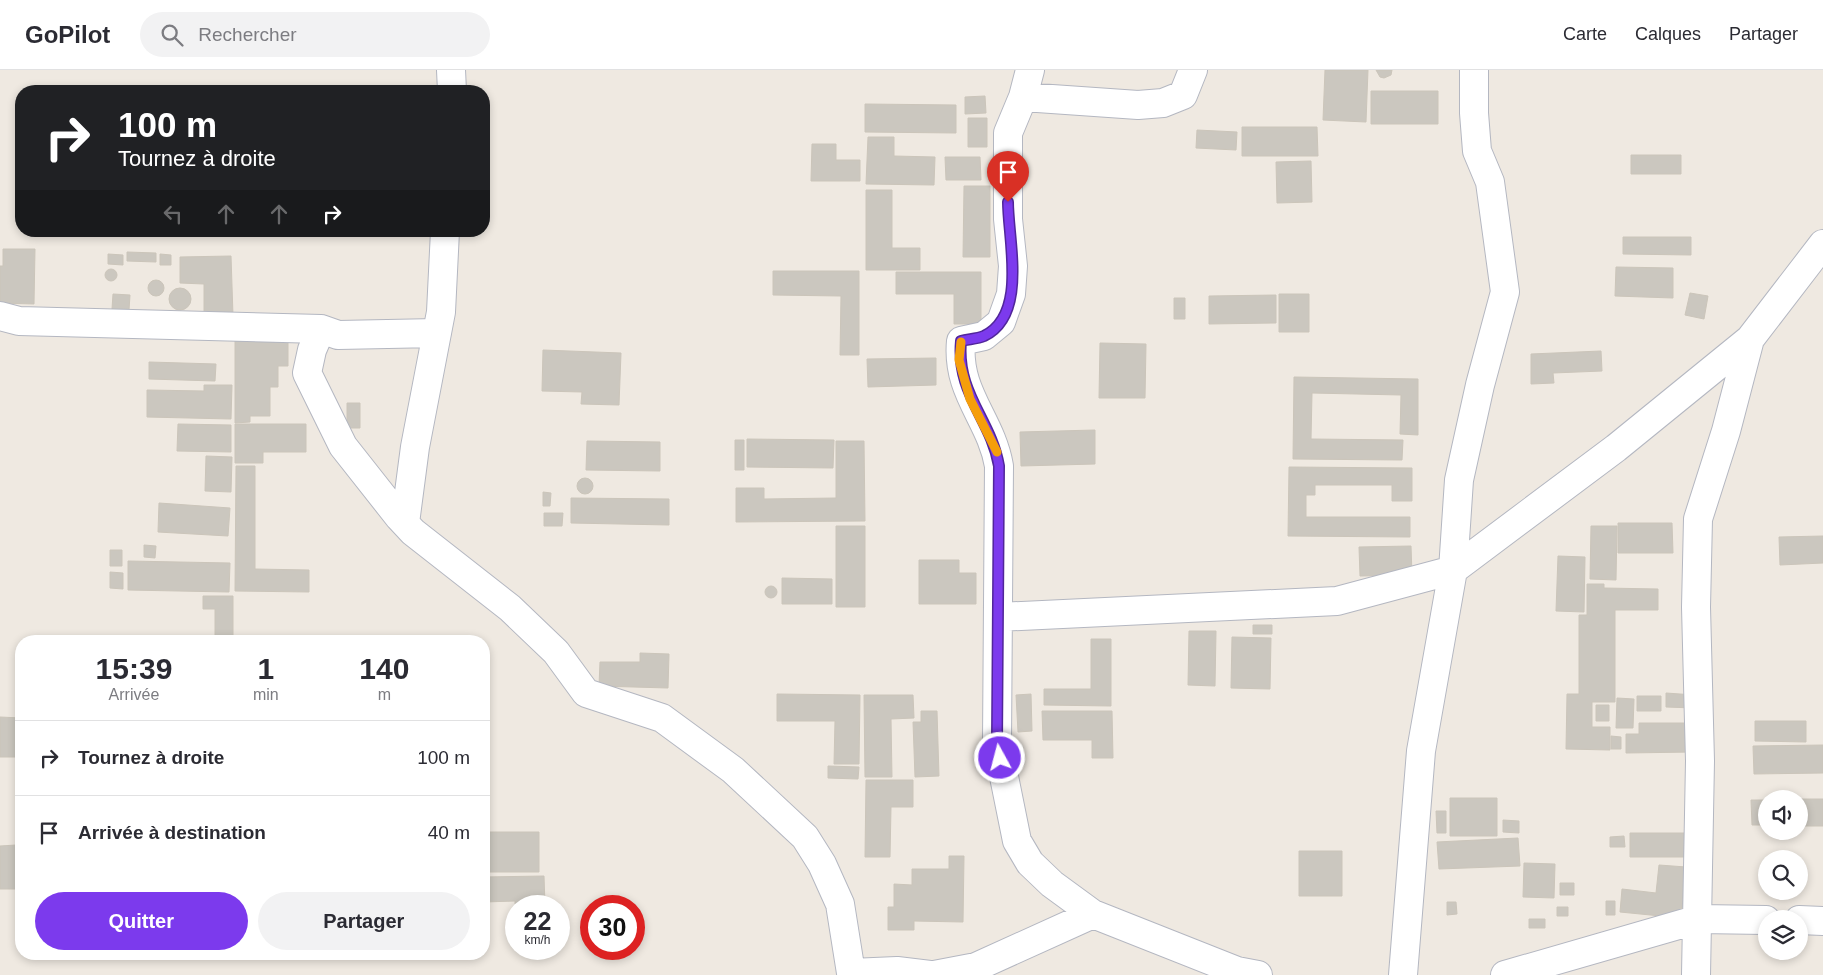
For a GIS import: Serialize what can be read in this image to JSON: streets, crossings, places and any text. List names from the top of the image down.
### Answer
{
  "page": {
    "header": "GoPilot",
    "search": "Rechercher",
    "nav": ["Carte", "Calques", "Partager"],
    "turn": ["100 m", "Tournez à droite"],
    "eta": [
      "15:39",
      "Arrivée",
      "1",
      "min",
      "140",
      "m"
    ],
    "list": [
      {
        "name": "Tournez à droite",
        "value": "100 m"
      },
      {
        "name": "Arrivée à destination",
        "value": "40 m"
      }
    ],
    "buttons": ["Quitter", "Partager"],
    "speed": "22 km/h",
    "limit": "30"
  }
}
